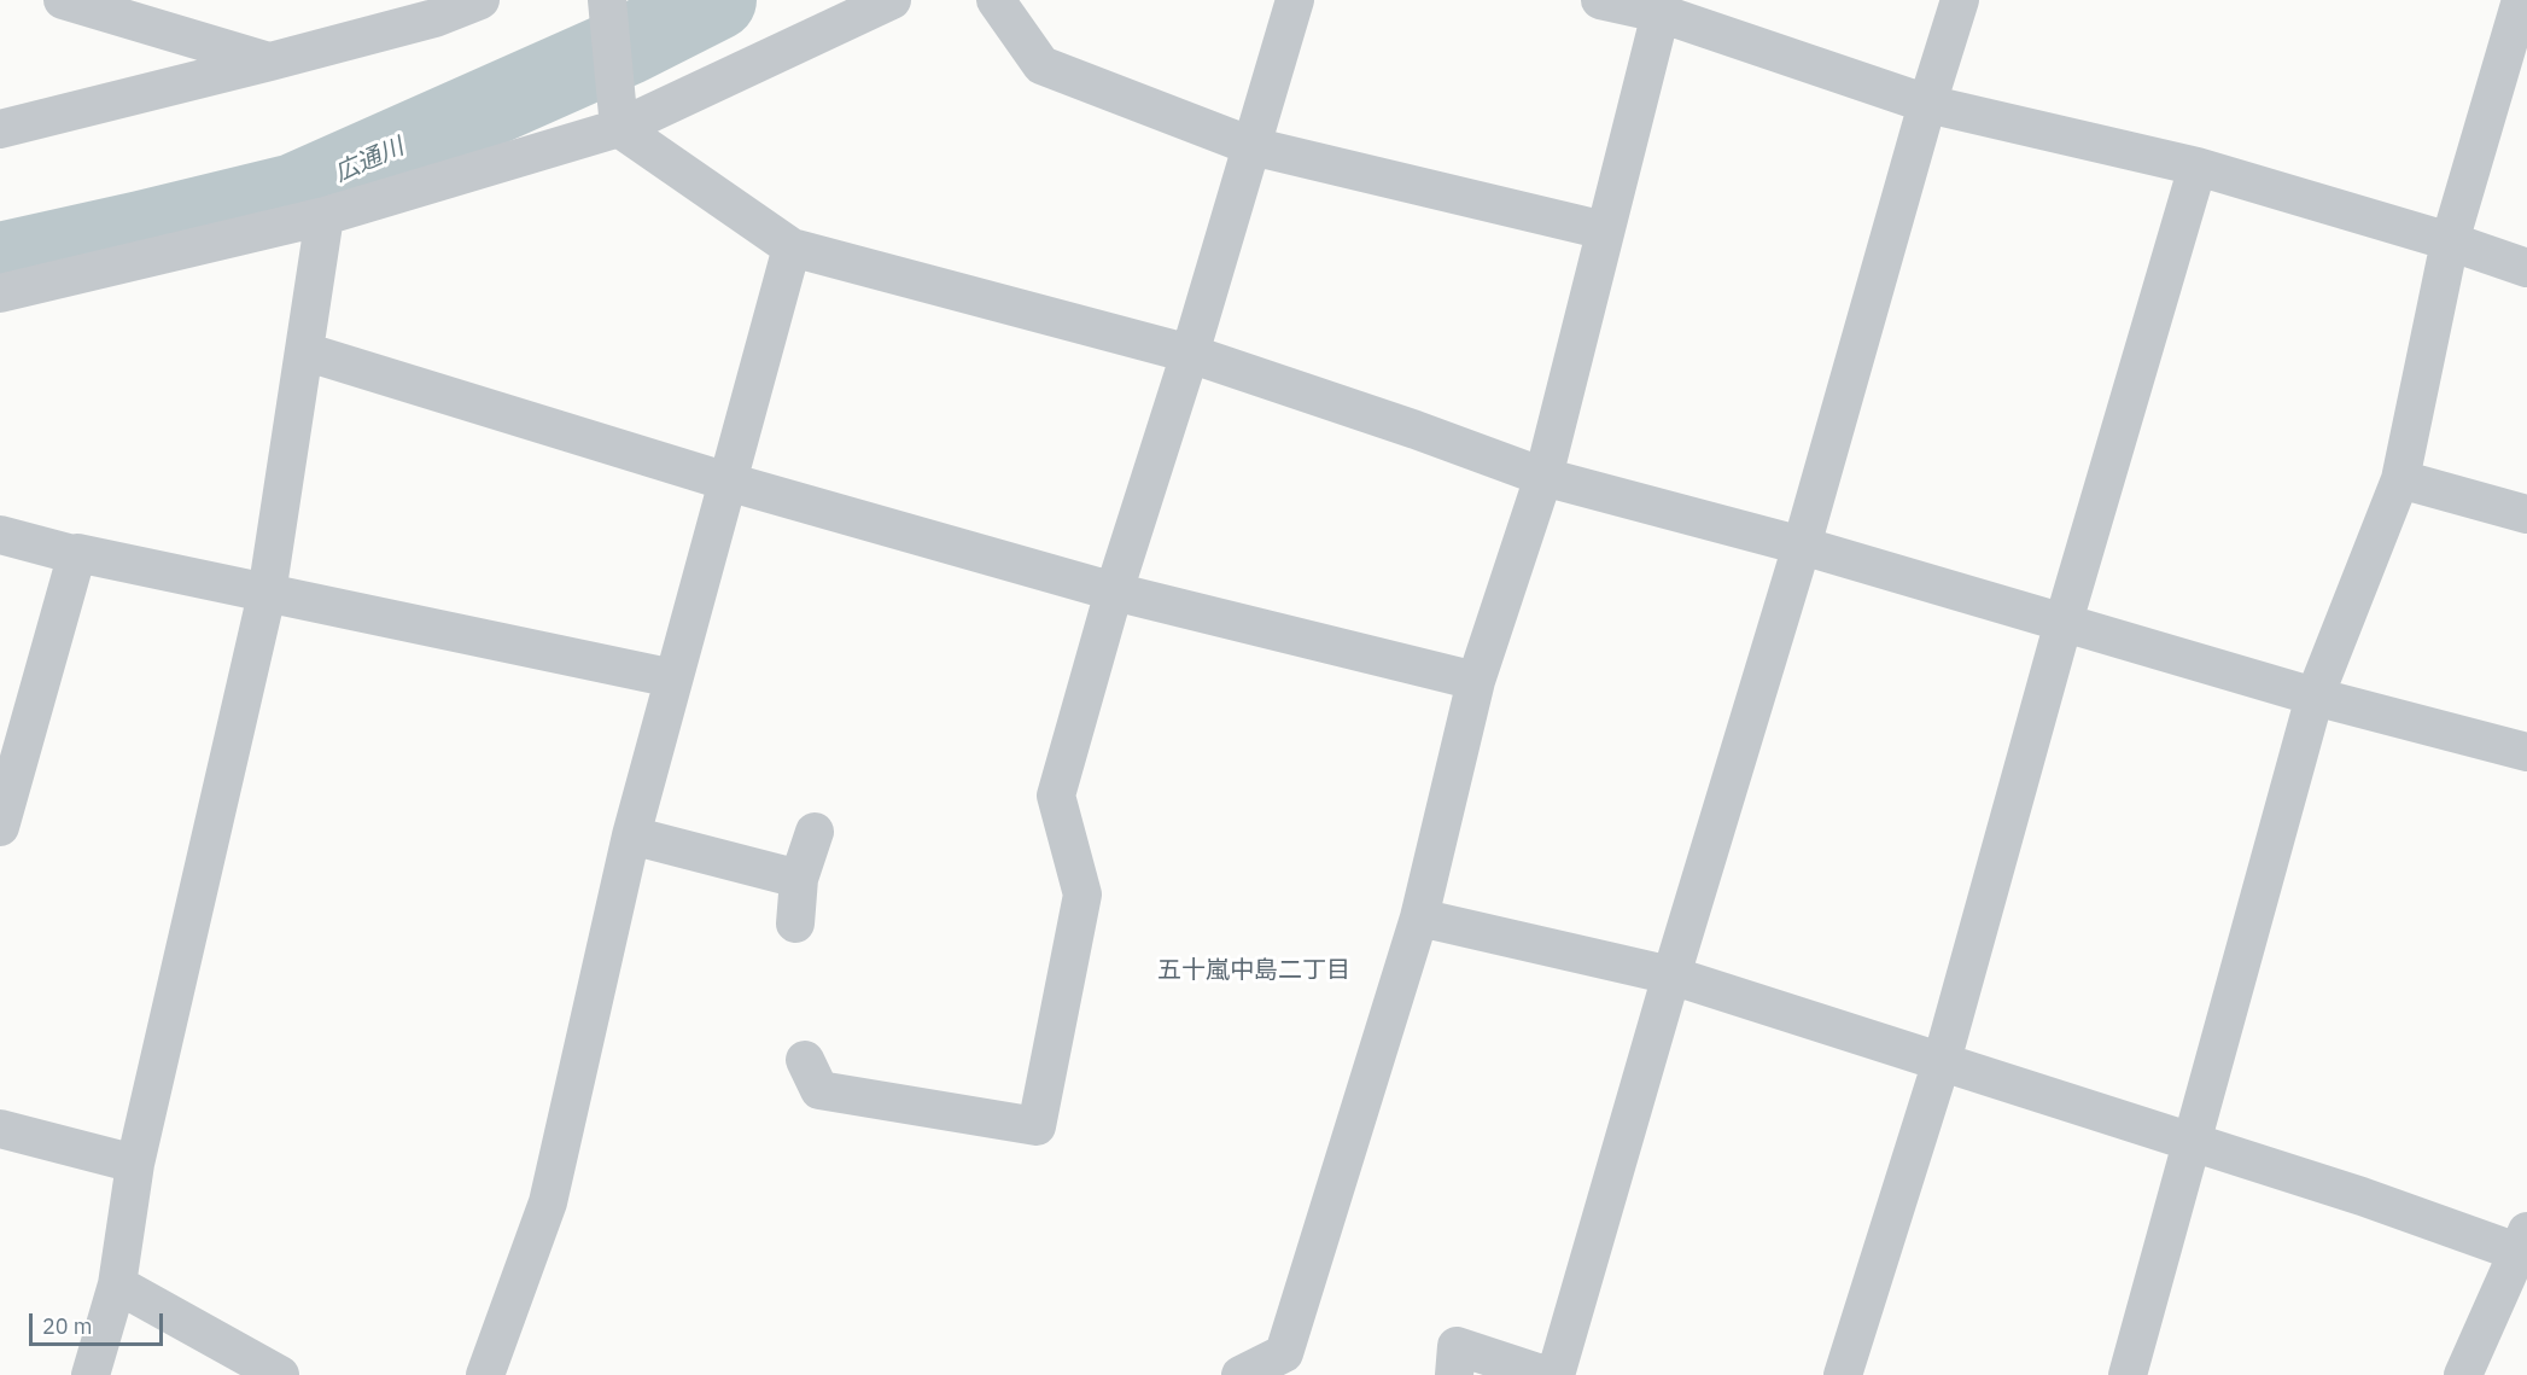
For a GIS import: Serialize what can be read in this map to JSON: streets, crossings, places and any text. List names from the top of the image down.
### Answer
{
  "districts": ["五十嵐中島二丁目"],
  "water": ["広通川"],
  "scale_bar": "20 m"
}
